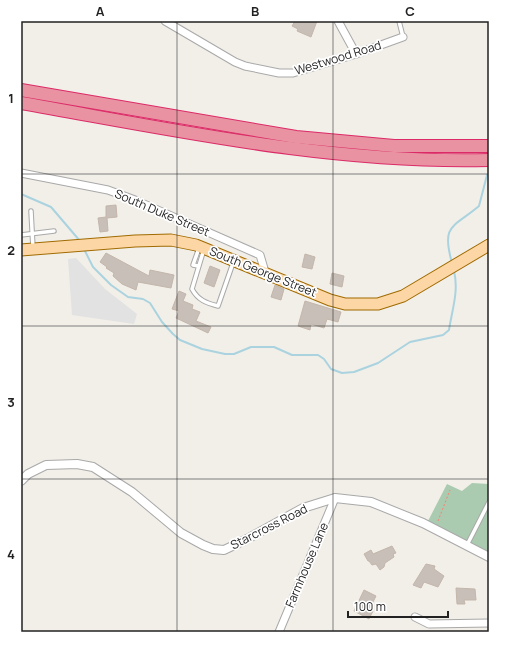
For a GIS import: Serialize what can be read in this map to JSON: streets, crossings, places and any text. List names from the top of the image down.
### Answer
{
  "streets": {
    "main road": ["South George Street"],
    "street": [
      "Westwood Road",
      "South Duke Street",
      "Starcross Road",
      "Farmhouse Lane"
    ]
  },
  "crossings": [
    ["South Duke Street", "South George Street"],
    ["Starcross Road", "Farmhouse Lane"]
  ],
  "scale_bar": "100 m",
  "grid": {
    "columns": ["A", "B", "C"],
    "rows": [
      "1",
      "2",
      "3",
      "4"
    ]
  }
}
